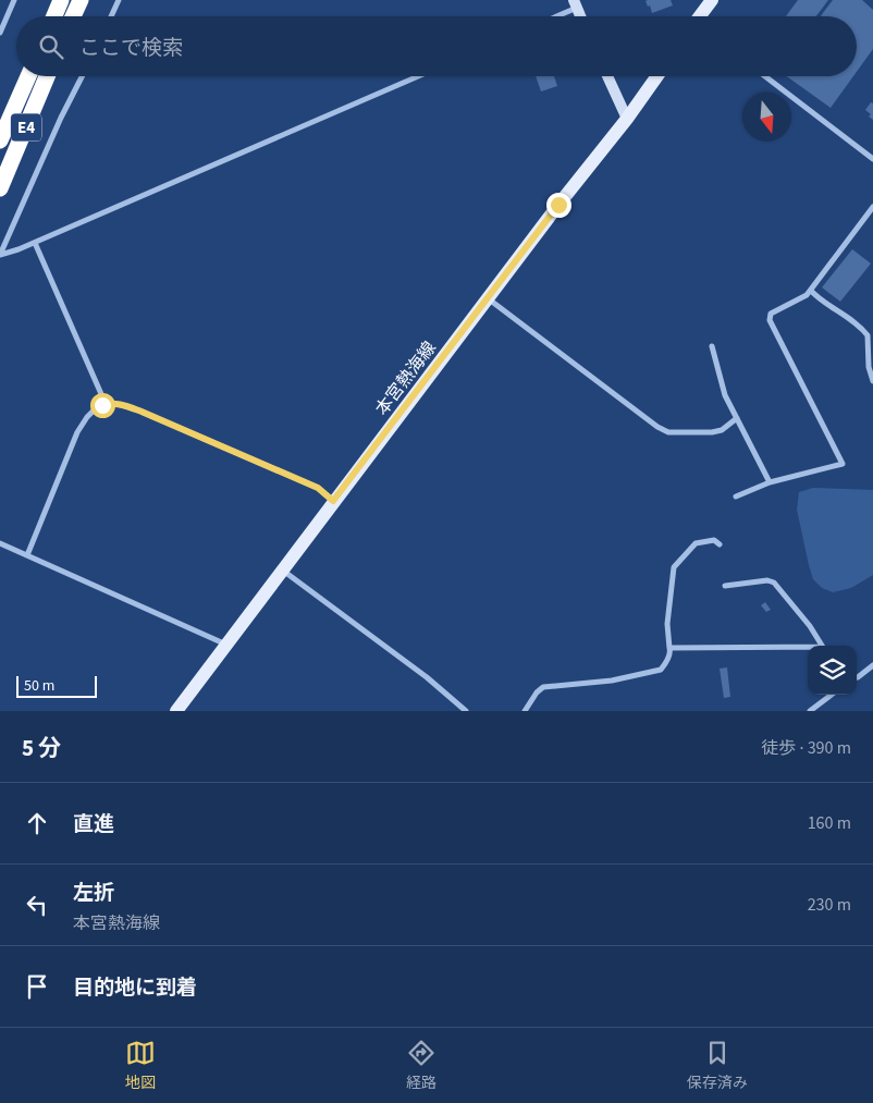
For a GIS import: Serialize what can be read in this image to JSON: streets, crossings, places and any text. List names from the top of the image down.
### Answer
{
  "streets": {
    "highway": ["E4"],
    "main road": ["本宮熱海線"]
  },
  "scale_bar": "50 m",
  "north": "bottom",
  "page": {
    "search": "ここで検索",
    "scale": "50 m",
    "heading": ["5 分", "徒歩 · 390 m"],
    "list": [
      ["直進", "160 m"],
      ["左折", "本宮熱海線", "230 m"],
      "目的地に到着"
    ],
    "nav": ["地図", "経路", "保存済み"]
  }
}
